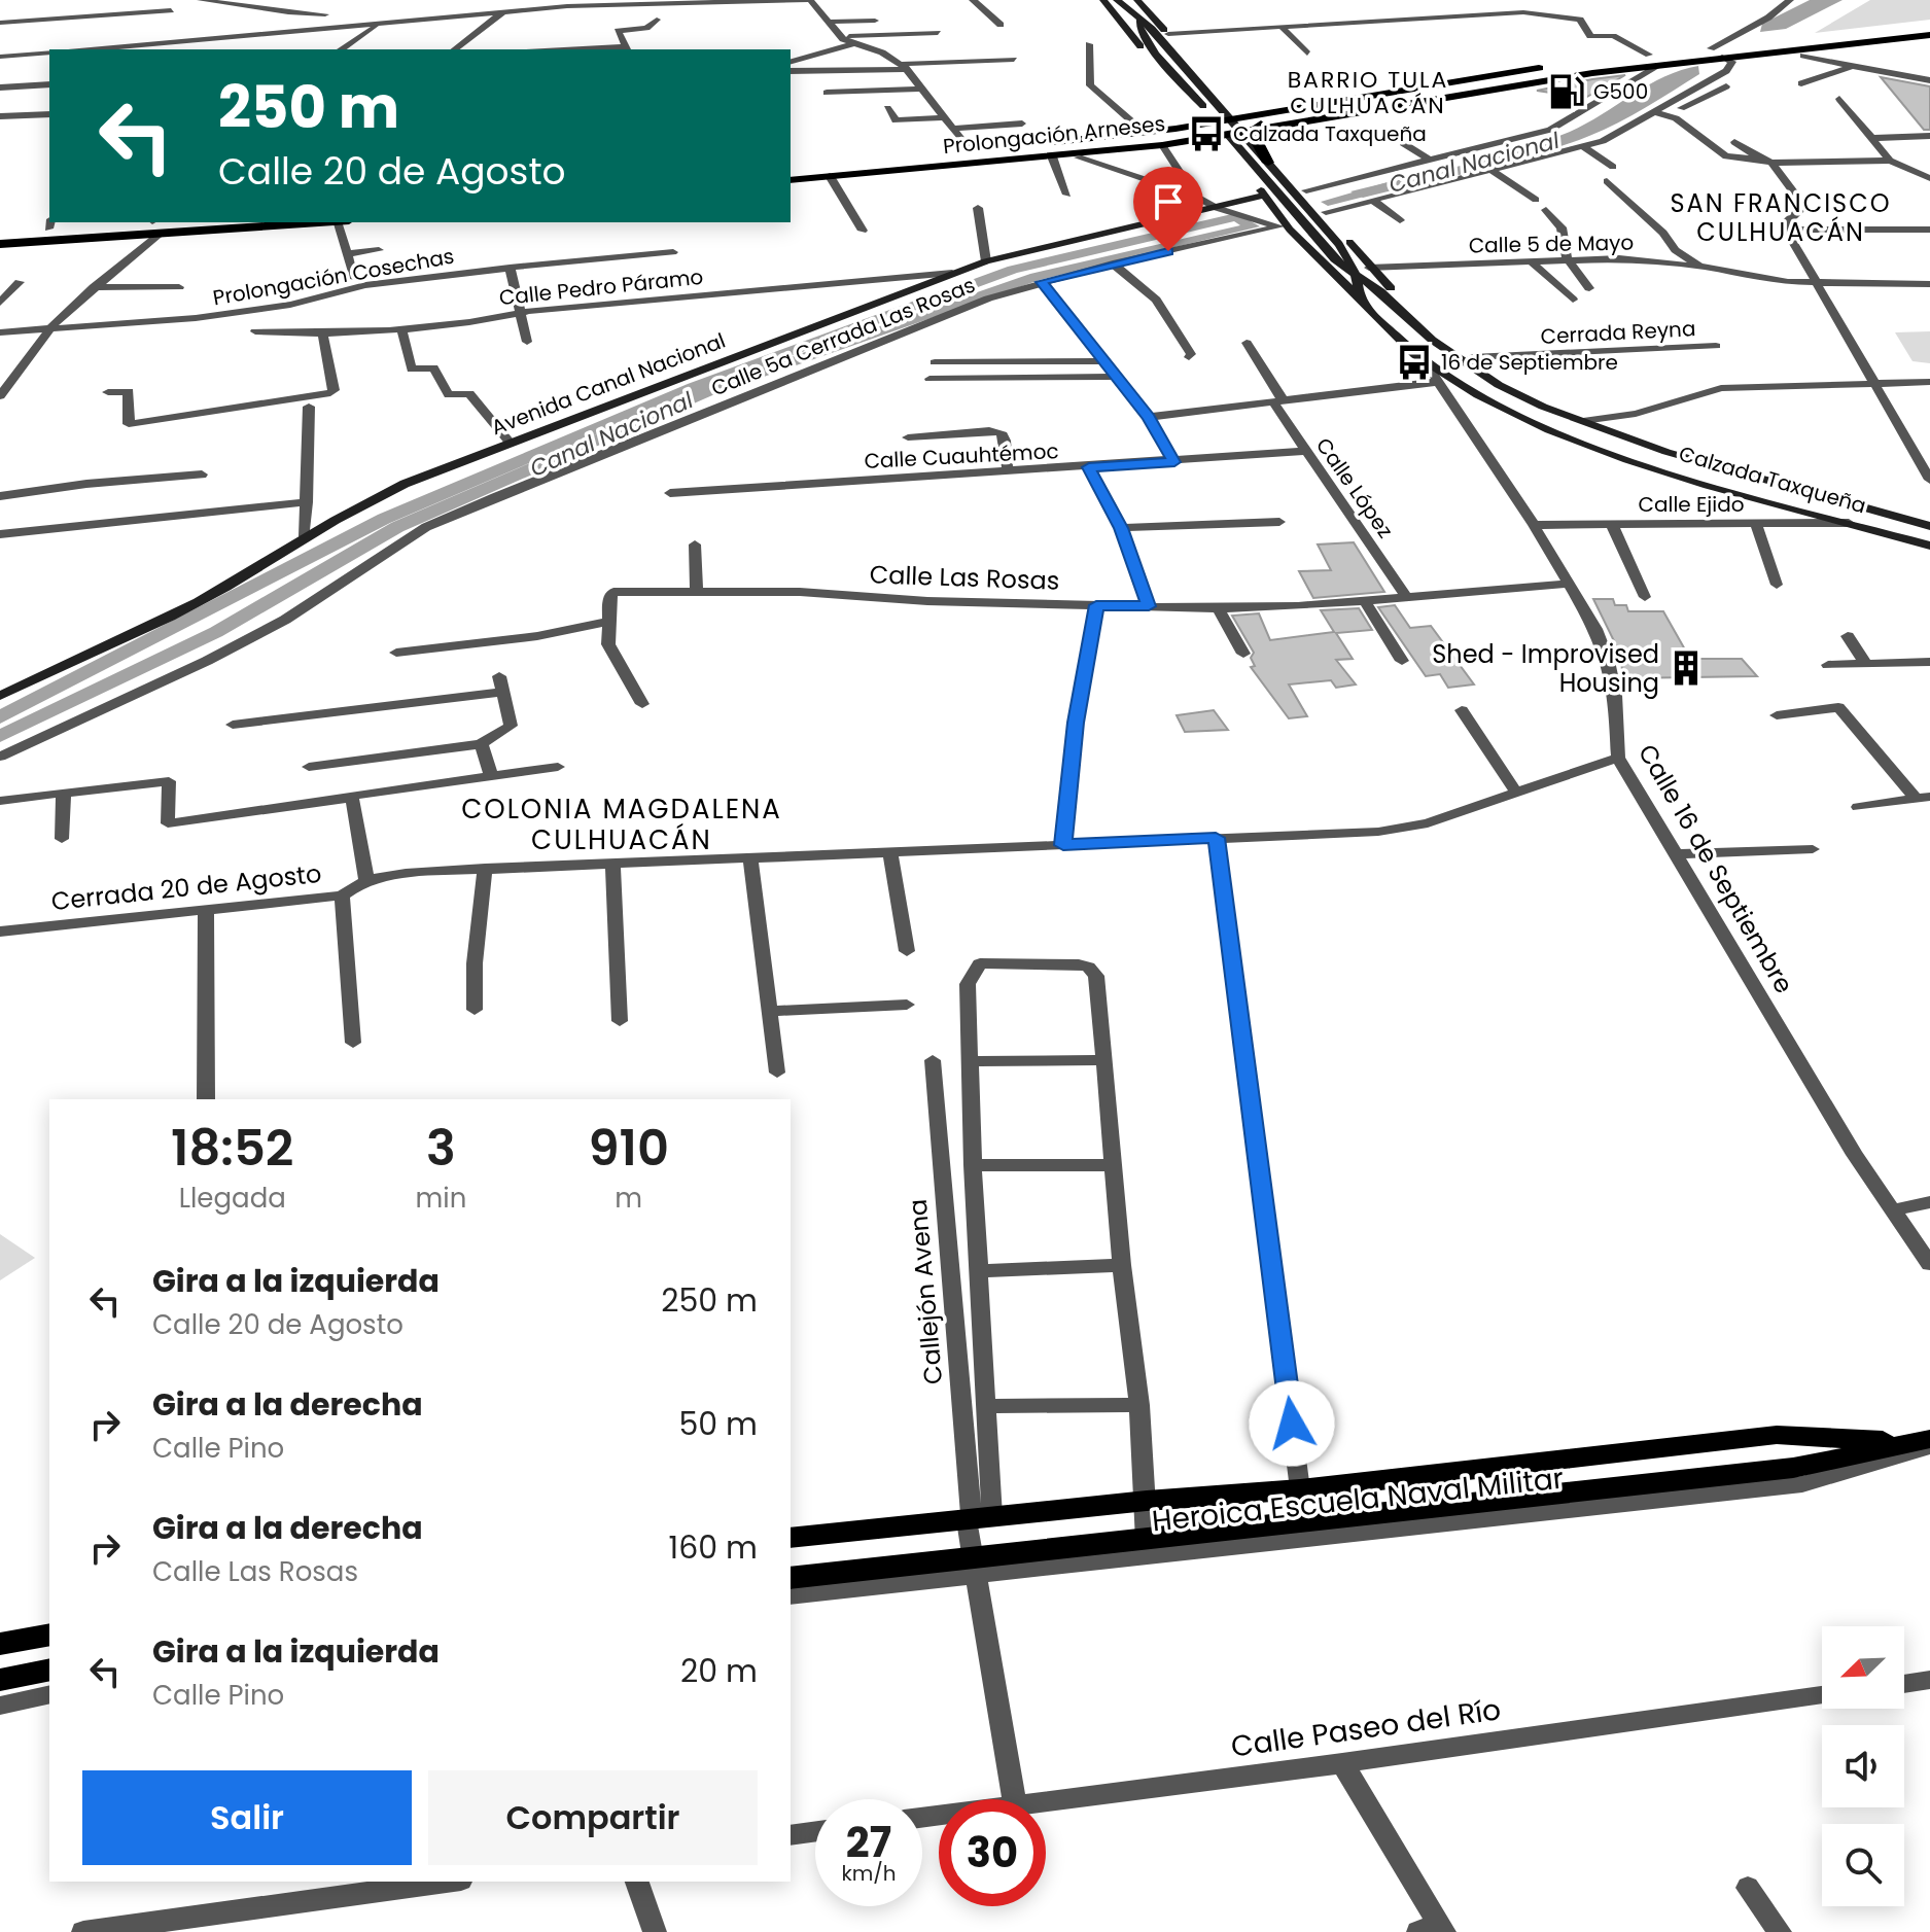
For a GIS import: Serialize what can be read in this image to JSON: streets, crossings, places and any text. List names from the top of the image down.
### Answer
{
  "streets": {
    "main road": [
      "Prolongación Arneses",
      "Avenida Canal Nacional",
      "Calzada Taxqueña",
      "Heroica Escuela Naval Militar"
    ],
    "street": [
      "Calle 5 de Mayo",
      "Prolongación Cosechas",
      "Calle Pedro Páramo",
      "Cerrada Reyna",
      "Calle 5a Cerrada Las Rosas",
      "Calle Cuauhtémoc",
      "Calle López",
      "Calle Ejido",
      "Calle Las Rosas",
      "Calle 16 de Septiembre",
      "Cerrada 20 de Agosto",
      "Callejón Avena",
      "Calle Paseo del Río"
    ]
  },
  "crossings": [
    ["Prolongación Arneses", "Calzada Taxqueña"],
    ["Calle 5 de Mayo", "Calzada Taxqueña"],
    ["Calle Pedro Páramo", "Avenida Canal Nacional"],
    ["Cerrada Reyna", "Calzada Taxqueña"],
    ["Calle 5a Cerrada Las Rosas", "Calzada Taxqueña"],
    ["Avenida Canal Nacional", "Calzada Taxqueña"],
    ["Calle Cuauhtémoc", "Calle López"],
    ["Calzada Taxqueña", "Calle Ejido"],
    ["Calzada Taxqueña", "Calle 16 de Septiembre"],
    ["Calle López", "Calle Las Rosas"],
    ["Calle Ejido", "Calle 16 de Septiembre"],
    ["Calle Las Rosas", "Calle 16 de Septiembre"],
    ["Calle 16 de Septiembre", "Cerrada 20 de Agosto"],
    ["Callejón Avena", "Heroica Escuela Naval Militar"]
  ],
  "districts": ["BARRIO TULA CULHUACÁN", "SAN FRANCISCO CULHUACÁN", "COLONIA MAGDALENA CULHUACÁN"],
  "water": ["Canal Nacional"],
  "places": {
    "fuel station": ["G500"],
    "bus stop": ["Calzada Taxqueña", "16 de Septiembre"],
    "building": ["Shed - Improvised Housing"]
  },
  "north": "bottom left",
  "page": {
    "turn": ["250 m", "Calle 20 de Agosto"],
    "eta": [
      "18:52",
      "Llegada",
      "3",
      "min",
      "910",
      "m"
    ],
    "list": [
      {
        "name": "Gira a la izquierda",
        "note": "Calle 20 de Agosto",
        "value": "250 m"
      },
      {
        "name": "Gira a la derecha",
        "note": "Calle Pino",
        "value": "50 m"
      },
      {
        "name": "Gira a la derecha",
        "note": "Calle Las Rosas",
        "value": "160 m"
      },
      {
        "name": "Gira a la izquierda",
        "note": "Calle Pino",
        "value": "20 m"
      }
    ],
    "buttons": ["Salir", "Compartir"],
    "speed": "27 km/h",
    "limit": "30"
  }
}
